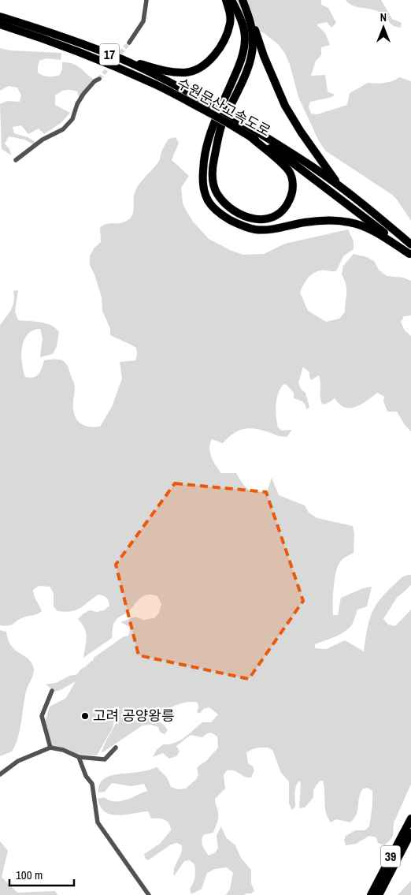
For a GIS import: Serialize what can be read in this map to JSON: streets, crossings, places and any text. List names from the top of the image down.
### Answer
{
  "streets": {
    "highway": ["17", "수원문산고속도로", "39"]
  },
  "places": ["고려 공양왕릉"],
  "scale_bar": "100 m",
  "north": "top"
}
